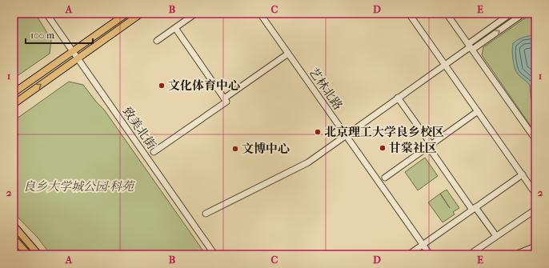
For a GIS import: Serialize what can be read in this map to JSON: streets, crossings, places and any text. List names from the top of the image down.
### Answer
{
  "streets": {
    "street": ["艺林北路", "致美北街"]
  },
  "parks": ["良乡大学城公园·科苑"],
  "places": [
    "文化体育中心",
    "北京理工大学良乡校区",
    "甘棠社区",
    "文博中心"
  ],
  "scale_bar": "100 m",
  "grid": {
    "columns": [
      "A",
      "B",
      "C",
      "D",
      "E"
    ],
    "rows": ["1", "2"]
  }
}
